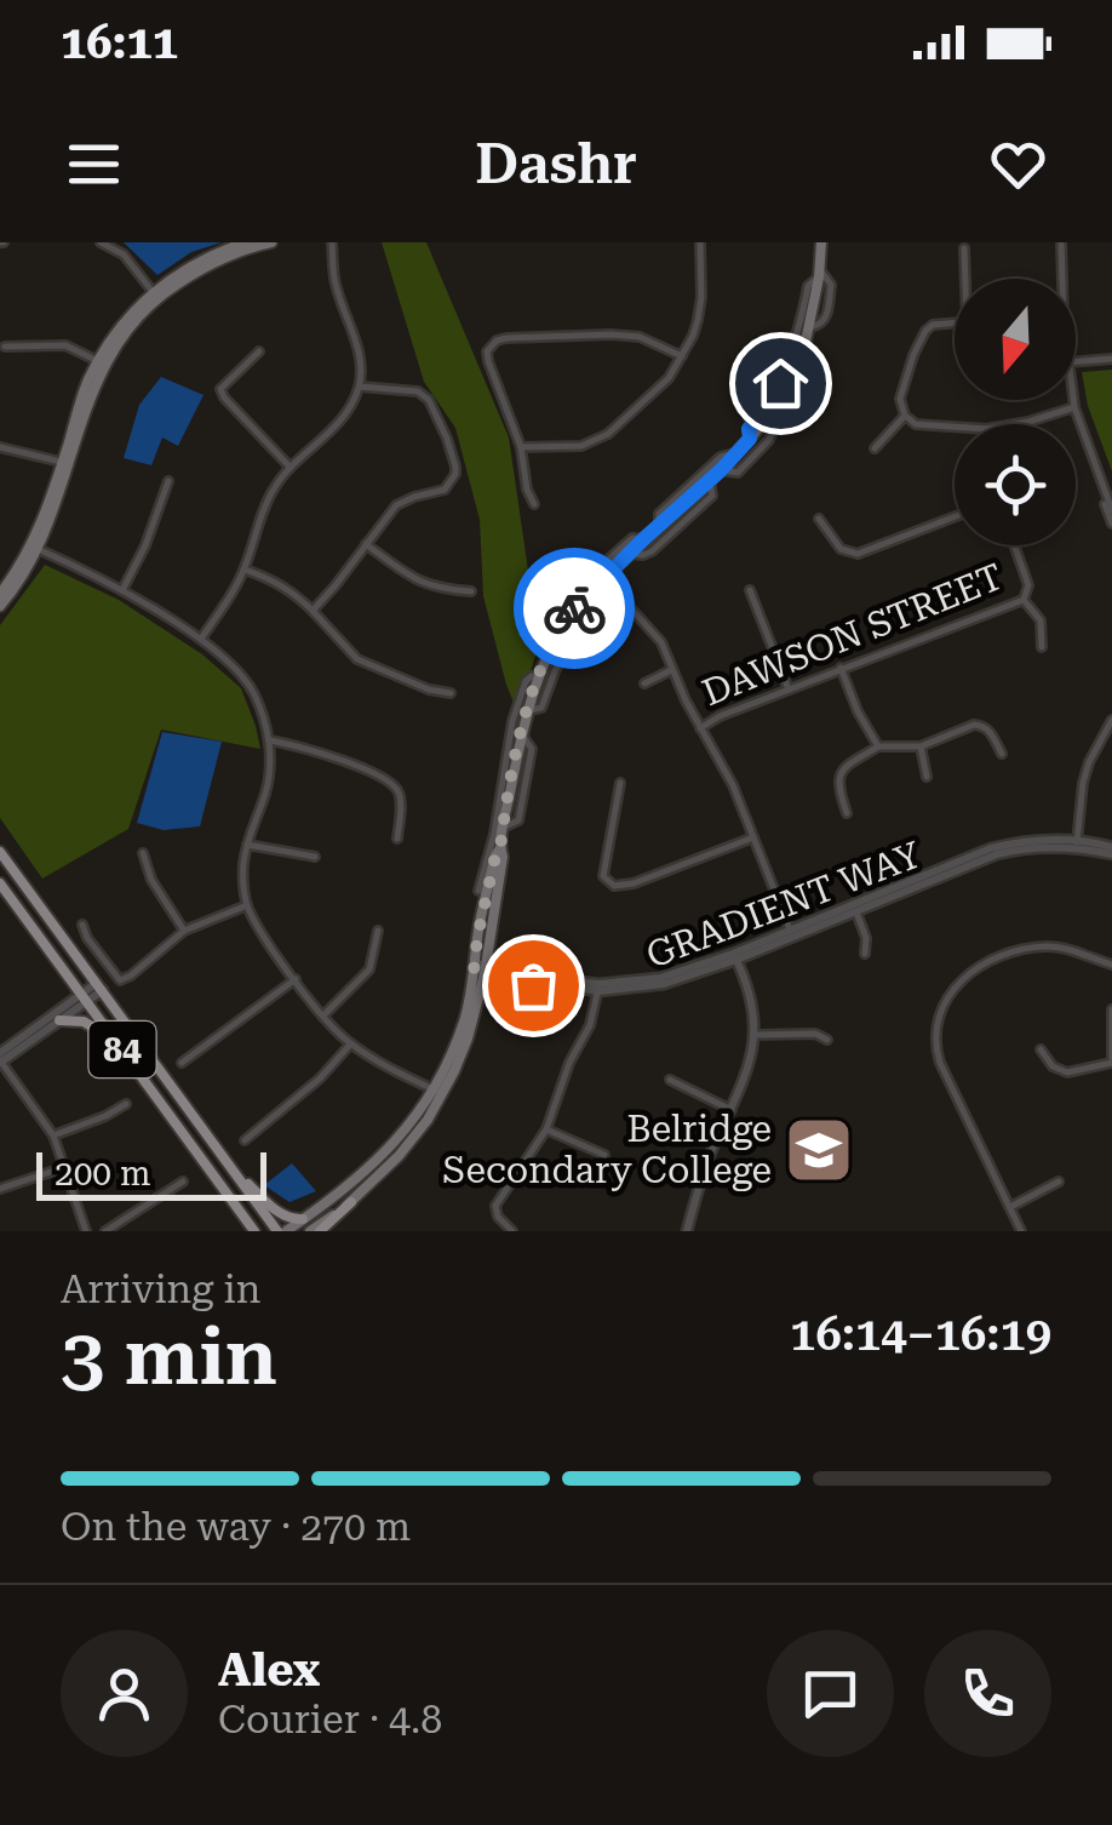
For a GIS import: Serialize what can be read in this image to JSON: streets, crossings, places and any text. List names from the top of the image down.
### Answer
{
  "streets": {
    "main road": ["84"],
    "street": ["DAWSON STREET", "GRADIENT WAY"]
  },
  "places": {
    "school or university": ["Belridge Secondary College"]
  },
  "scale_bar": "200 m",
  "north": "bottom",
  "page": {
    "status": "16:11",
    "header": "Dashr",
    "scale": "200 m",
    "heading": ["3 min", "Arriving in", "16:14–16:19"],
    "panel": ["Alex", "Courier · 4.8"],
    "bar": "On the way · 270 m"
  }
}
